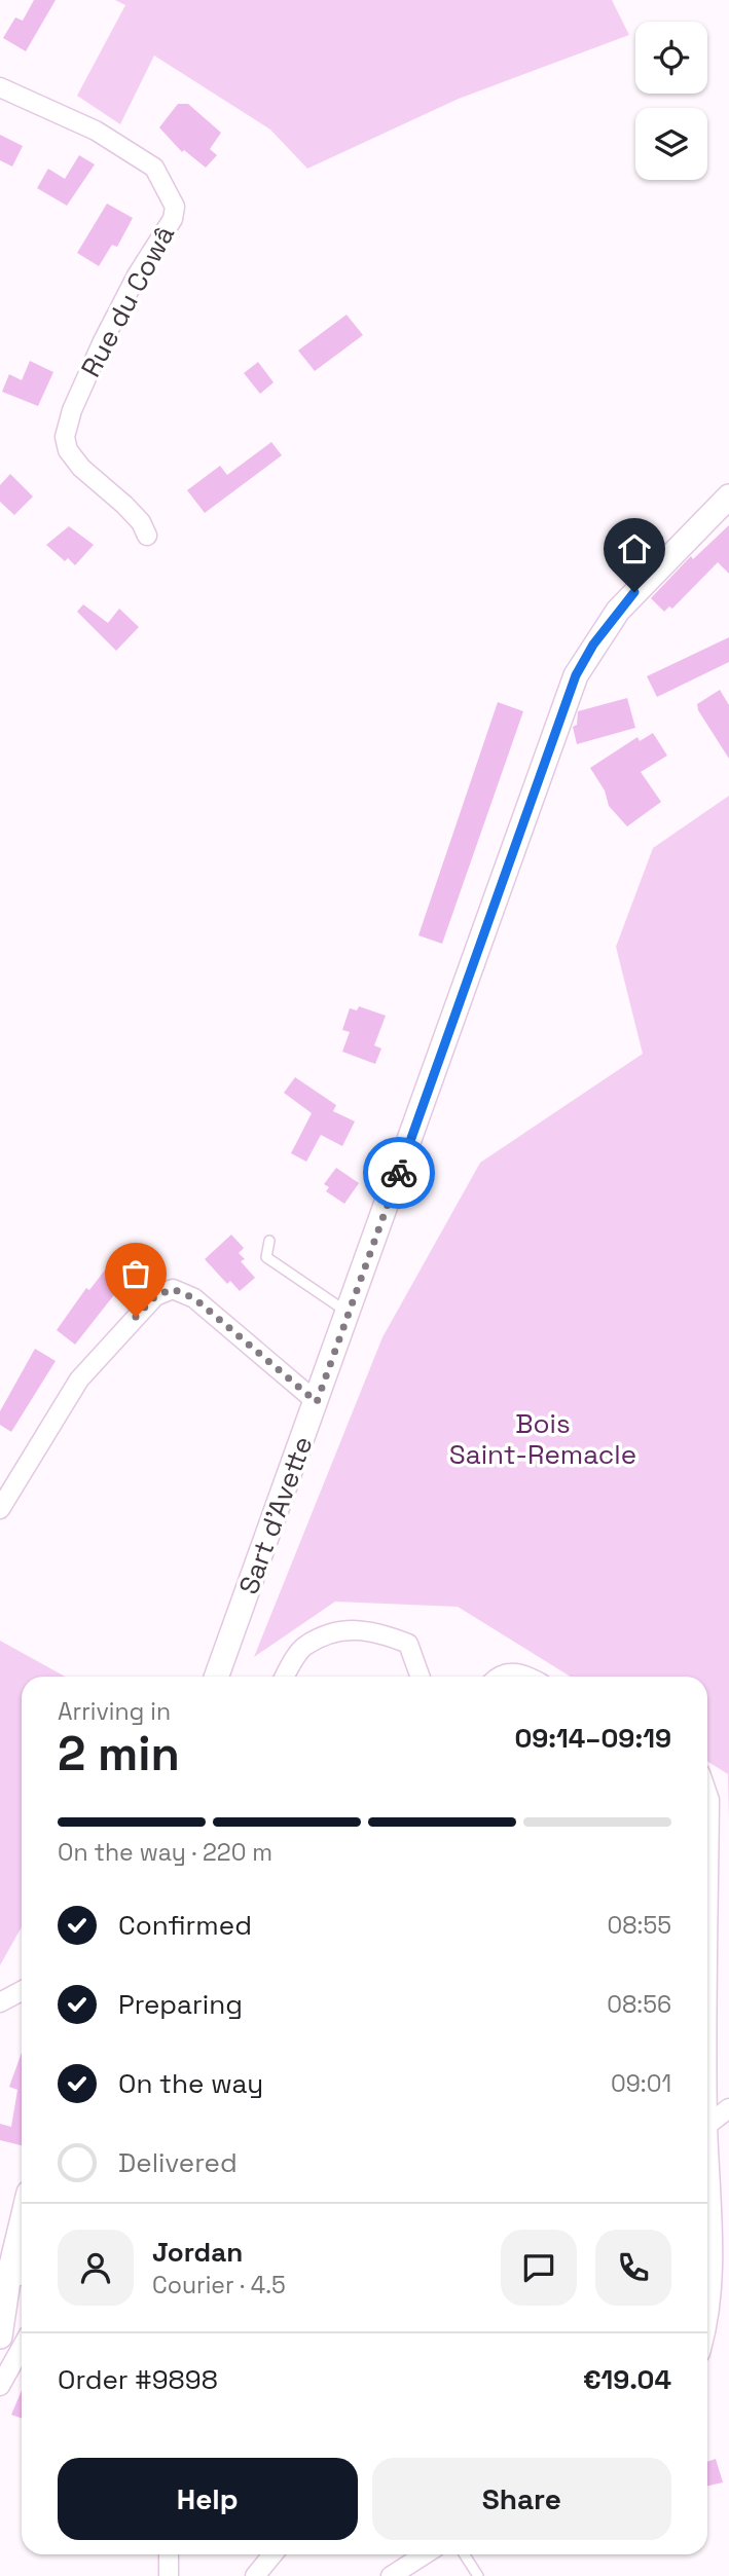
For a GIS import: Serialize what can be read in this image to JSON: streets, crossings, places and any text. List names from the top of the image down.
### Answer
{
  "streets": {
    "street": ["Rue du Cowâ", "Sart d'Avette"]
  },
  "parks": ["Bois Saint-Remacle"],
  "page": {
    "heading": ["2 min", "Arriving in", "09:14–09:19"],
    "panel": [
      "Jordan",
      "Courier · 4.5",
      "Order #9898",
      "€19.04"
    ],
    "bar": "On the way · 220 m",
    "list": [
      ["Confirmed", "08:55"],
      ["Preparing", "08:56"],
      ["On the way", "09:01"],
      "Delivered"
    ],
    "buttons": ["Help", "Share"]
  }
}
